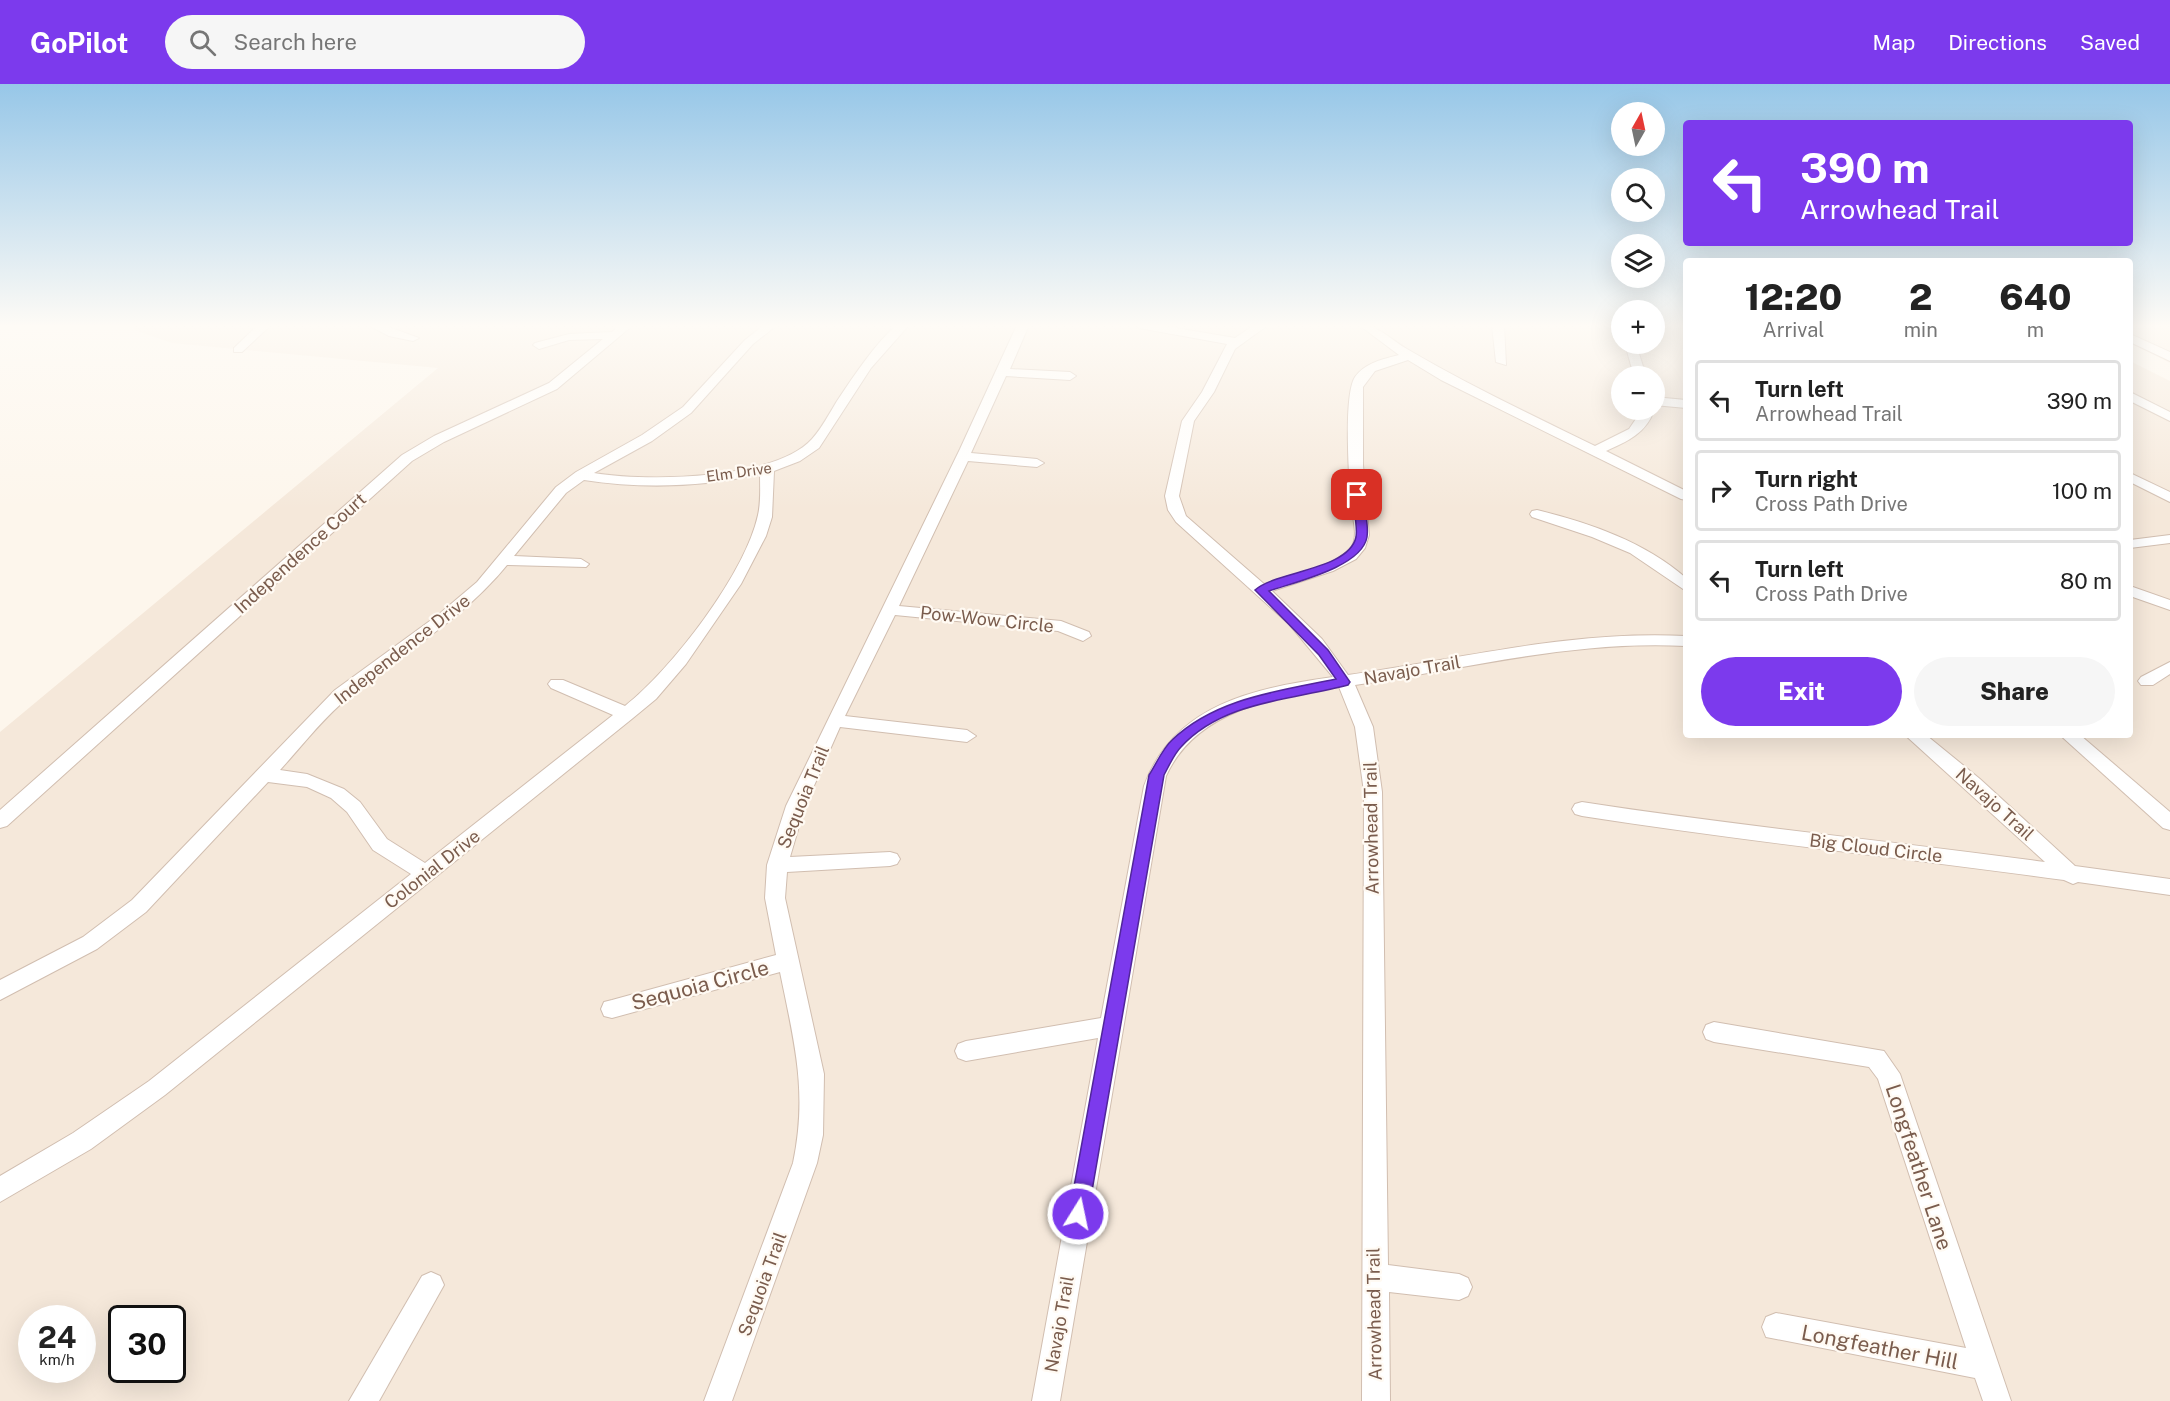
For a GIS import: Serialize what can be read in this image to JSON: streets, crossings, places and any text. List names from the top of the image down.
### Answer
{
  "streets": {
    "street": [
      "Elm Drive",
      "Independence Court",
      "Pow-Wow Circle",
      "Independence Drive",
      "Navajo Trail",
      "Sequoia Trail",
      "Arrowhead Trail",
      "Big Cloud Circle",
      "Colonial Drive",
      "Sequoia Circle",
      "Longfeather Lane",
      "Longfeather Hill"
    ]
  },
  "crossings": [
    ["Elm Drive", "Independence Drive"],
    ["Elm Drive", "Colonial Drive"],
    ["Pow-Wow Circle", "Sequoia Trail"],
    ["Navajo Trail", "Arrowhead Trail"],
    ["Navajo Trail", "Big Cloud Circle"],
    ["Sequoia Trail", "Sequoia Circle"],
    ["Longfeather Lane", "Longfeather Hill"]
  ],
  "north": "top",
  "page": {
    "header": "GoPilot",
    "search": "Search here",
    "nav": ["Map", "Directions", "Saved"],
    "map_buttons": ["+", "−"],
    "turn": ["390 m", "Arrowhead Trail"],
    "eta": [
      "12:20",
      "Arrival",
      "2",
      "min",
      "640",
      "m"
    ],
    "list": [
      {
        "name": "Turn left",
        "note": "Arrowhead Trail",
        "value": "390 m"
      },
      {
        "name": "Turn right",
        "note": "Cross Path Drive",
        "value": "100 m"
      },
      {
        "name": "Turn left",
        "note": "Cross Path Drive",
        "value": "80 m"
      }
    ],
    "buttons": ["Exit", "Share"],
    "speed": "24 km/h",
    "limit": "30"
  }
}
